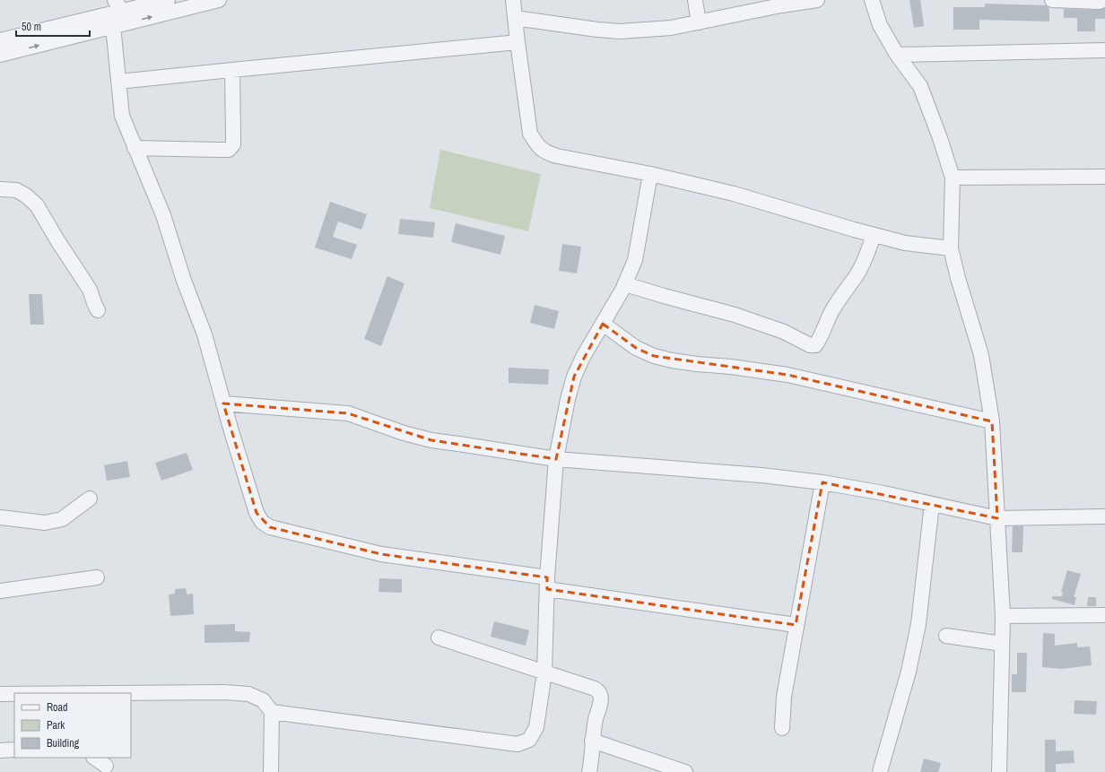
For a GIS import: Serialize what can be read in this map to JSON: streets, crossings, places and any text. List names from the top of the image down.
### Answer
{
  "legend": ["Road", "Park", "Building"],
  "scale_bar": "50 m"
}
